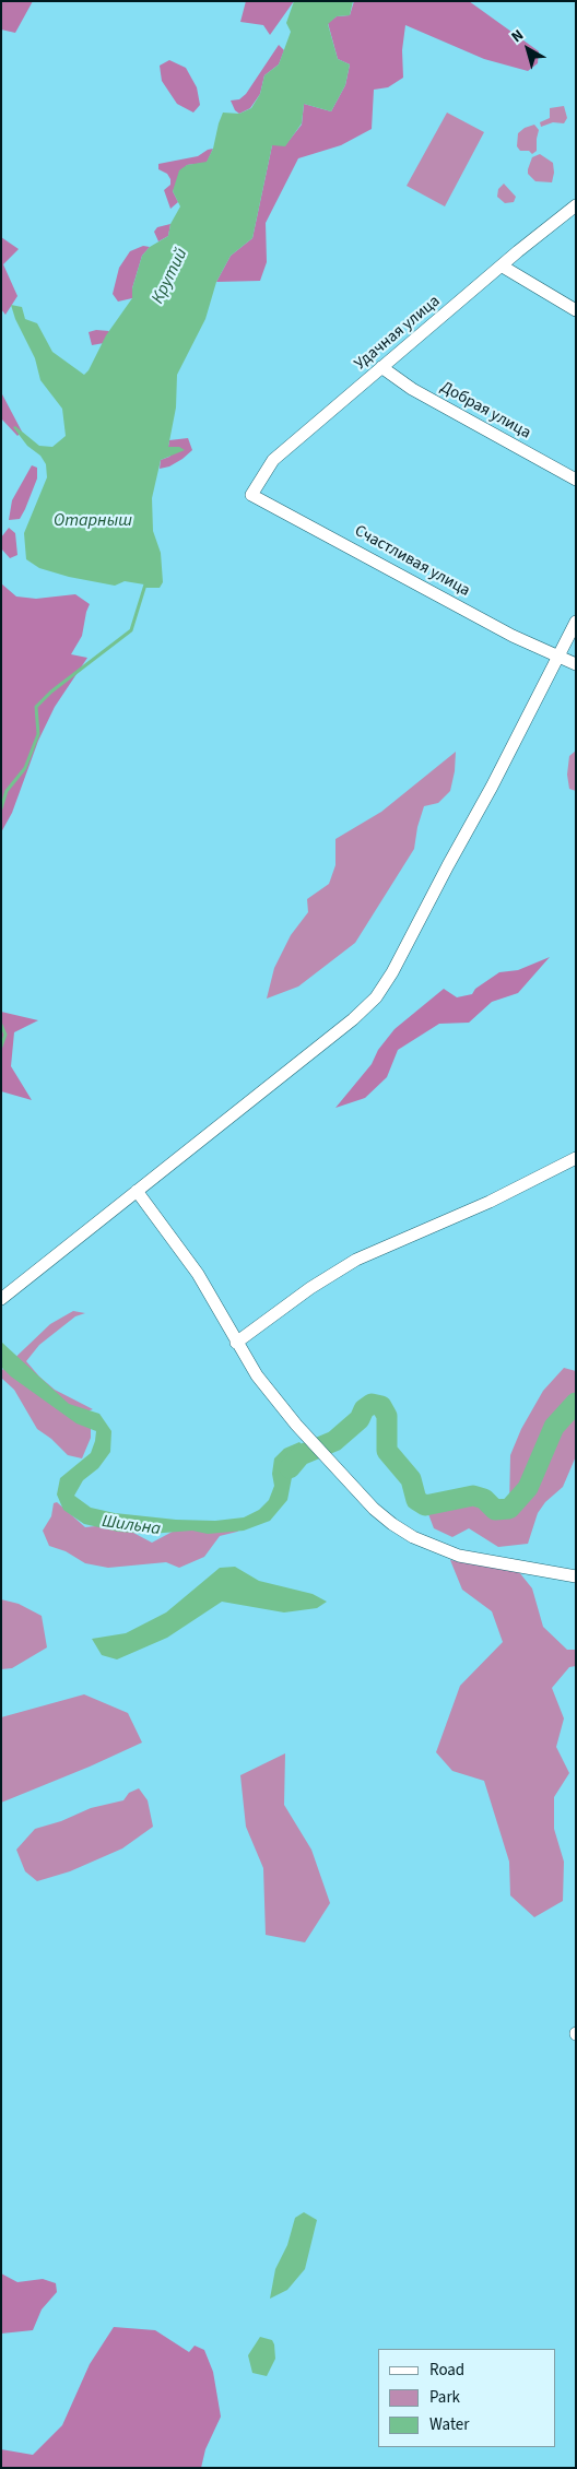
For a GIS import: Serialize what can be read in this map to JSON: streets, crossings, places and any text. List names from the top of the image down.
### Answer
{
  "streets": {
    "street": ["Удачная улица", "Добрая улица", "Счастливая улица"]
  },
  "crossings": [
    ["Удачная улица", "Добрая улица"],
    ["Удачная улица", "Счастливая улица"]
  ],
  "water": ["Крутий", "Отарныш", "Шильна"],
  "legend": ["Road", "Park", "Water"],
  "north": "top left"
}
